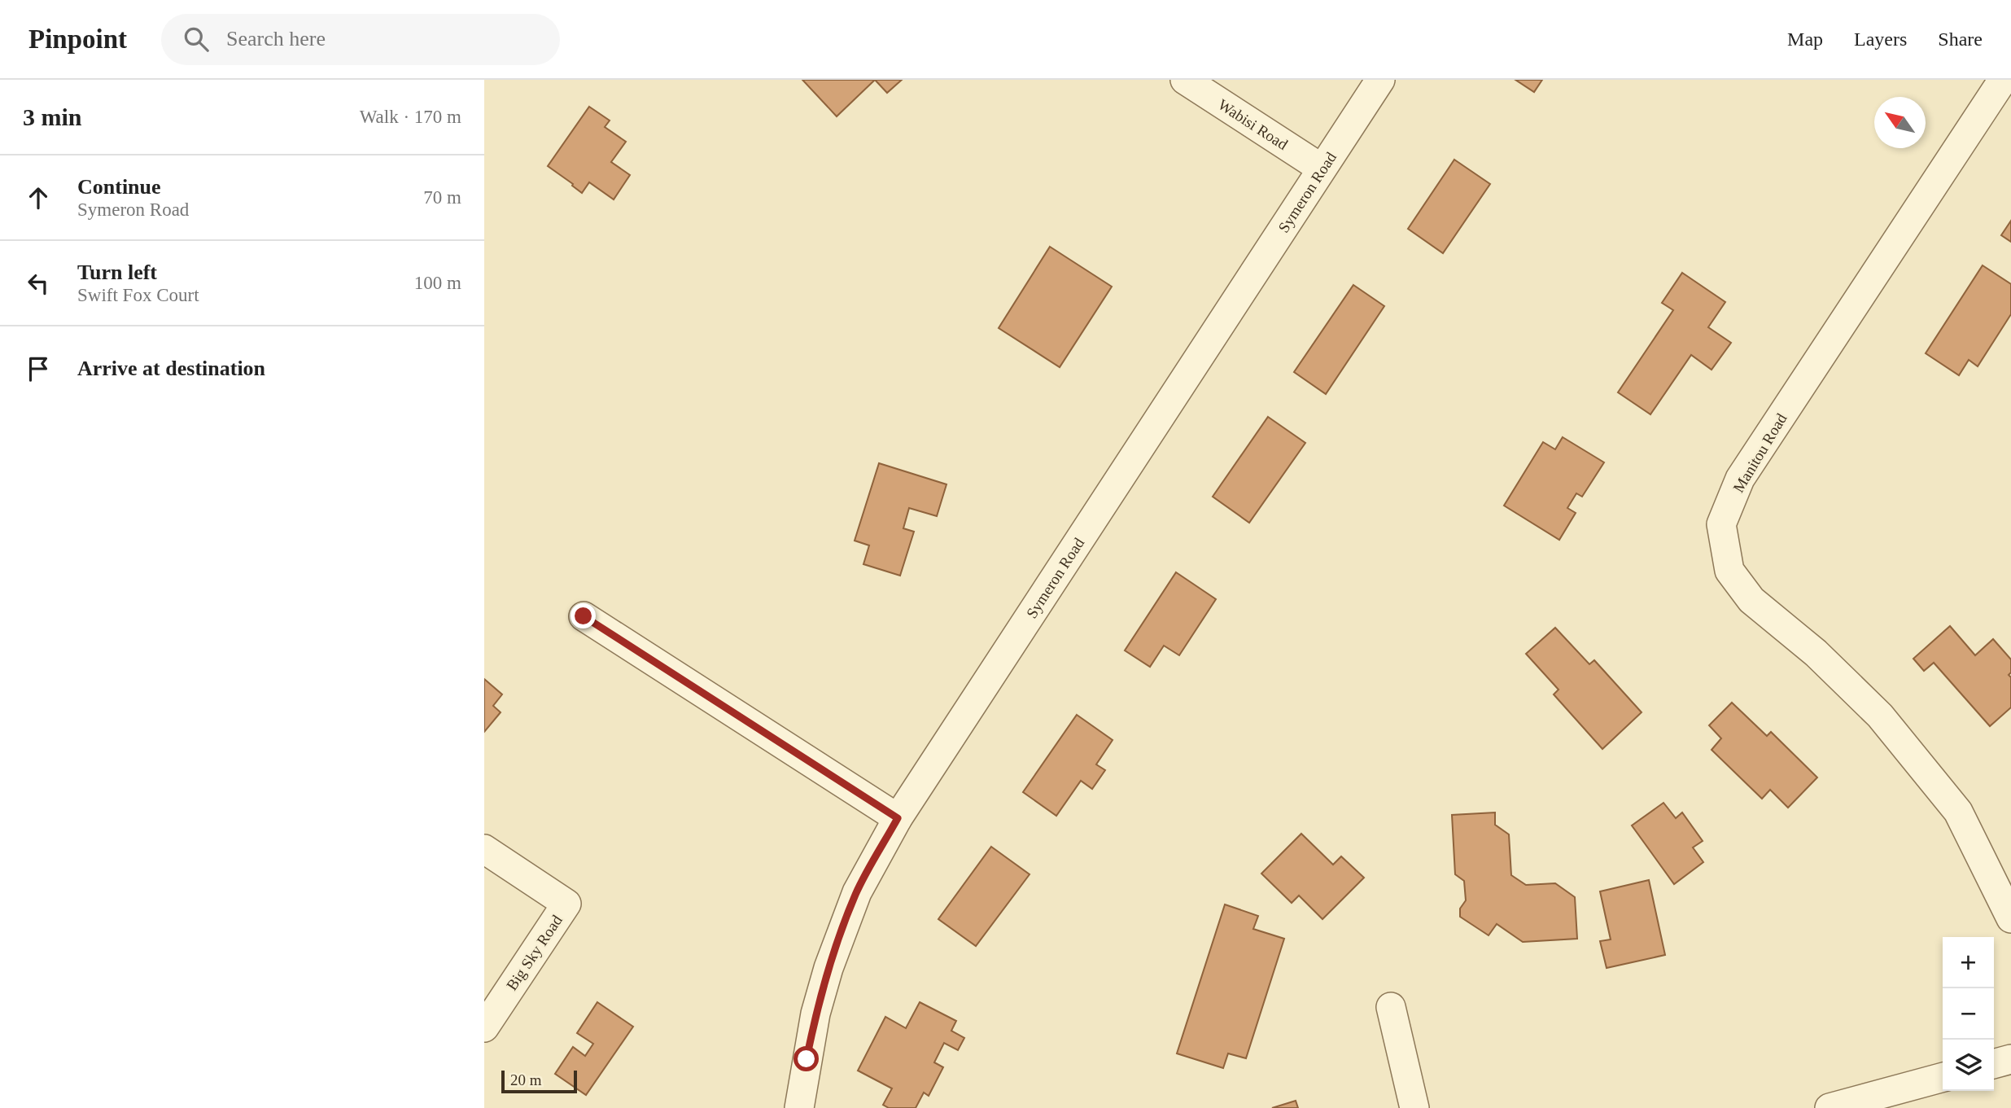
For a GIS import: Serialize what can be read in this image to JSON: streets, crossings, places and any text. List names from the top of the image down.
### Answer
{
  "streets": {
    "street": [
      "Wabisi Road",
      "Symeron Road",
      "Manitou Road",
      "Big Sky Road"
    ]
  },
  "crossings": [
    ["Wabisi Road", "Symeron Road"]
  ],
  "scale_bar": "20 m",
  "north": "top left",
  "page": {
    "header": "Pinpoint",
    "search": "Search here",
    "nav": ["Map", "Layers", "Share"],
    "heading": ["3 min", "Walk · 170 m"],
    "list": [
      ["Continue", "Symeron Road", "70 m"],
      ["Turn left", "Swift Fox Court", "100 m"],
      "Arrive at destination"
    ],
    "map_buttons": ["+", "−"],
    "scale": "20 m"
  }
}
